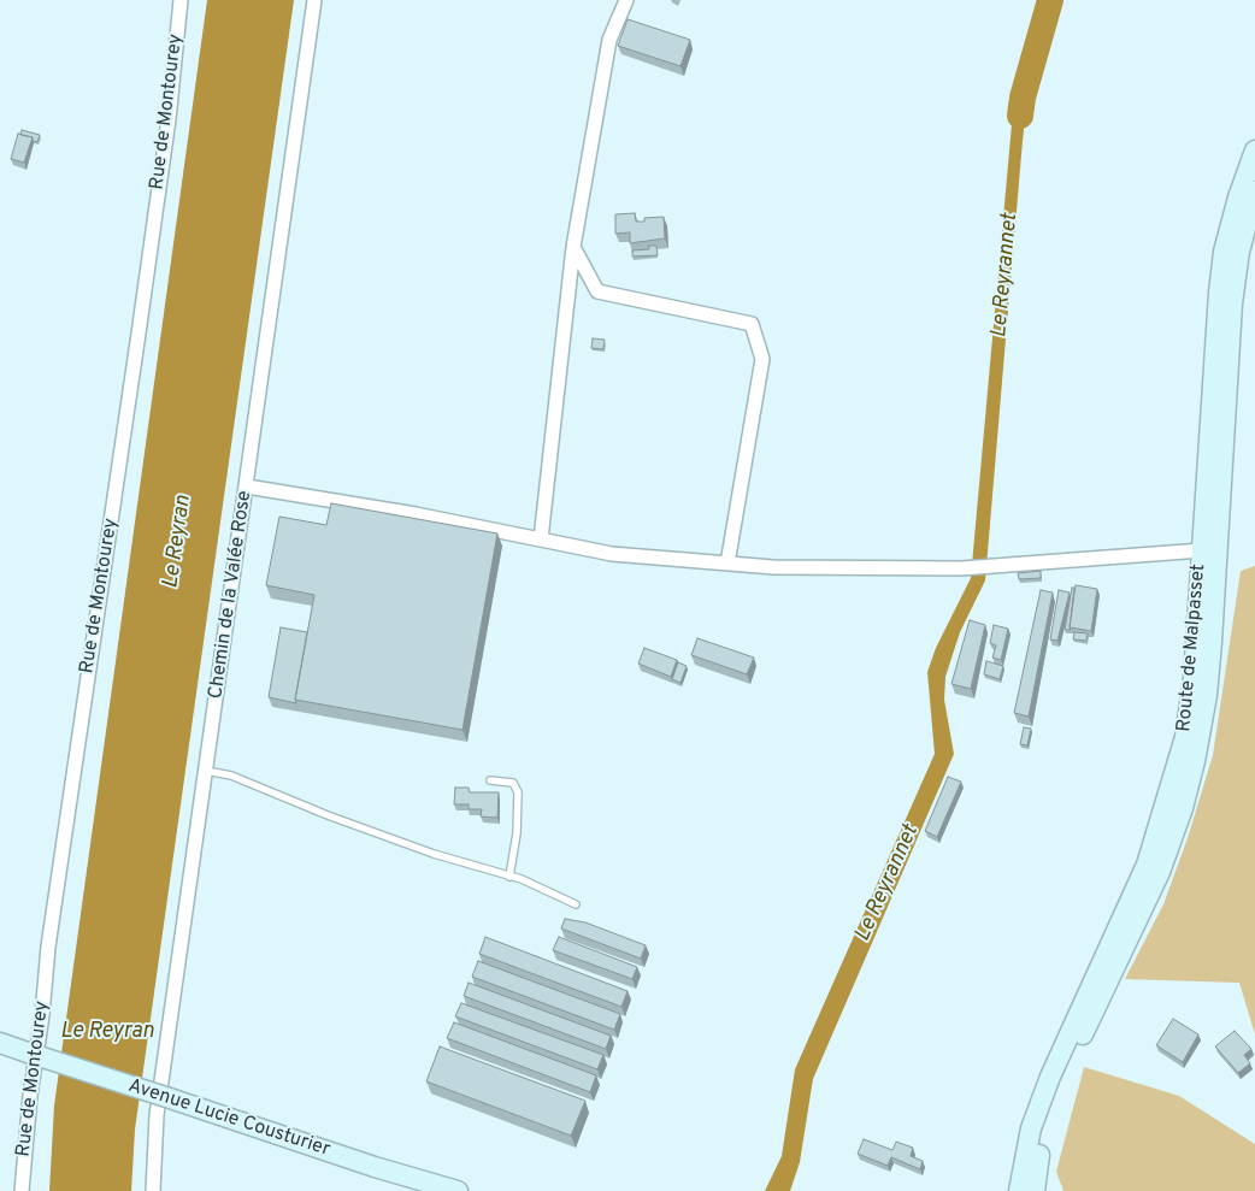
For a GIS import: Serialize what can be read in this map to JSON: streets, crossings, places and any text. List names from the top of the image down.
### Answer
{
  "streets": {
    "main road": ["Route de Malpasset", "Avenue Lucie Cousturier"],
    "street": ["Rue de Montourey", "Chemin de la Valée Rose"]
  },
  "water": ["Le Reyrannet", "Le Reyran"]
}
